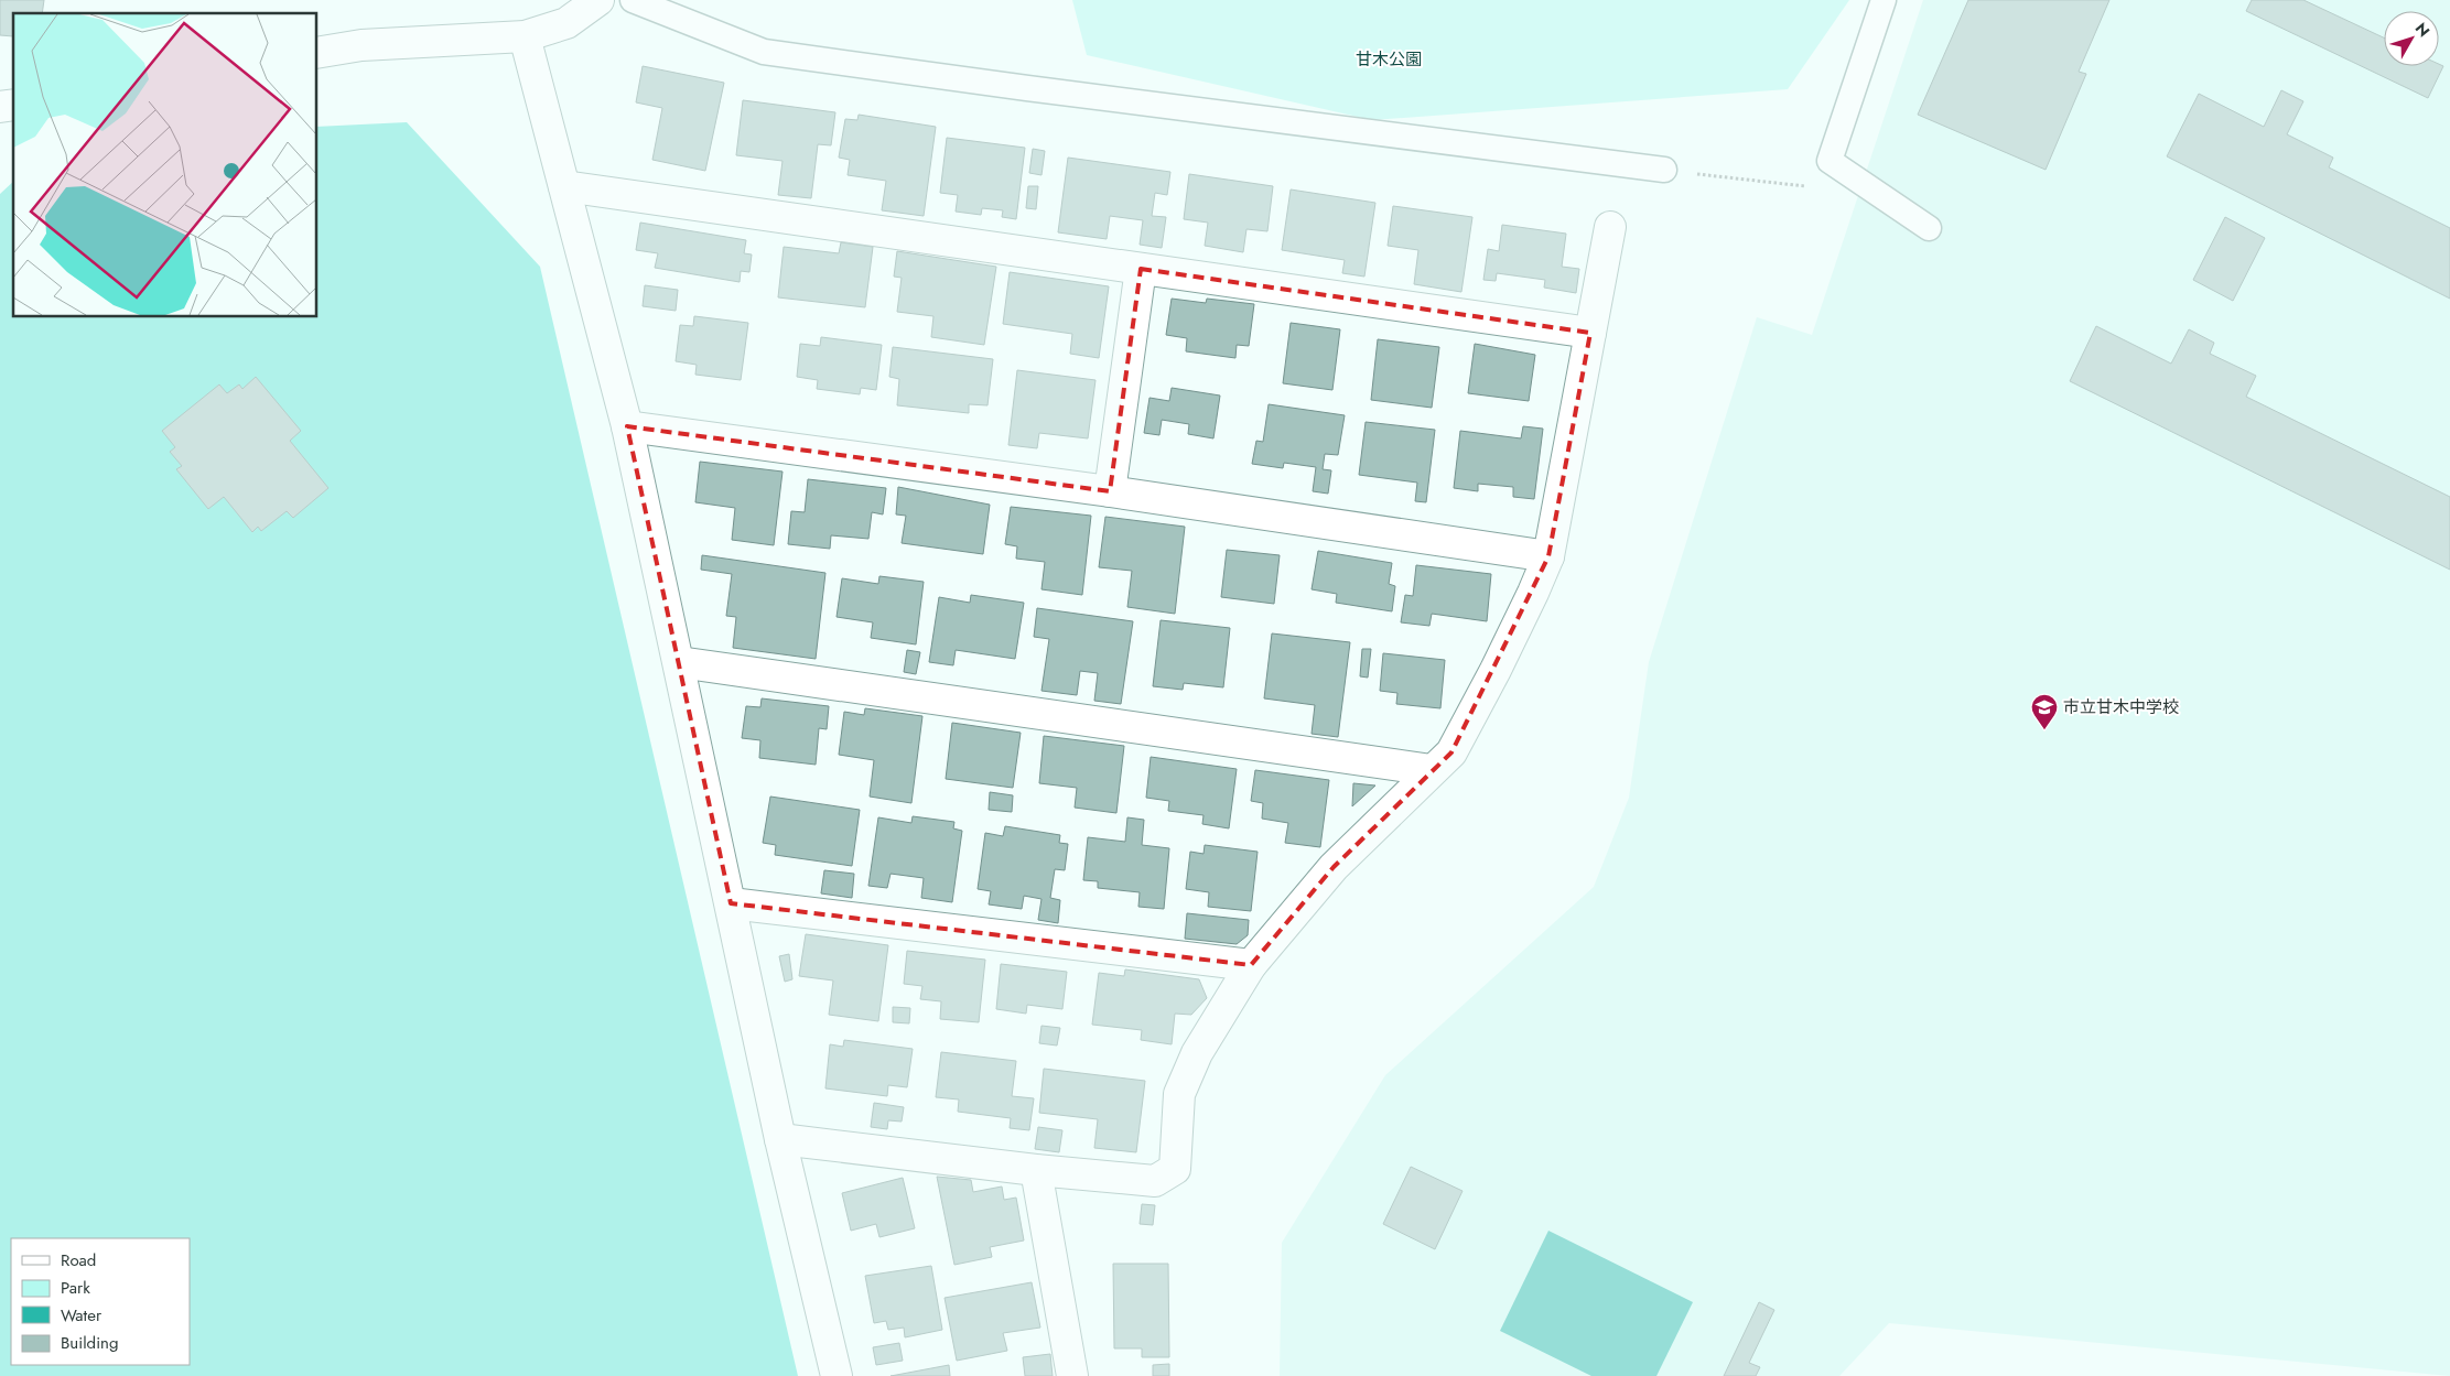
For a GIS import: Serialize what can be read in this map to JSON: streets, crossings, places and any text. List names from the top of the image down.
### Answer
{
  "parks": ["甘木公園"],
  "places": {
    "school or university": ["市立甘木中学校"]
  },
  "legend": [
    "Road",
    "Park",
    "Water",
    "Building"
  ],
  "north": "top right"
}
